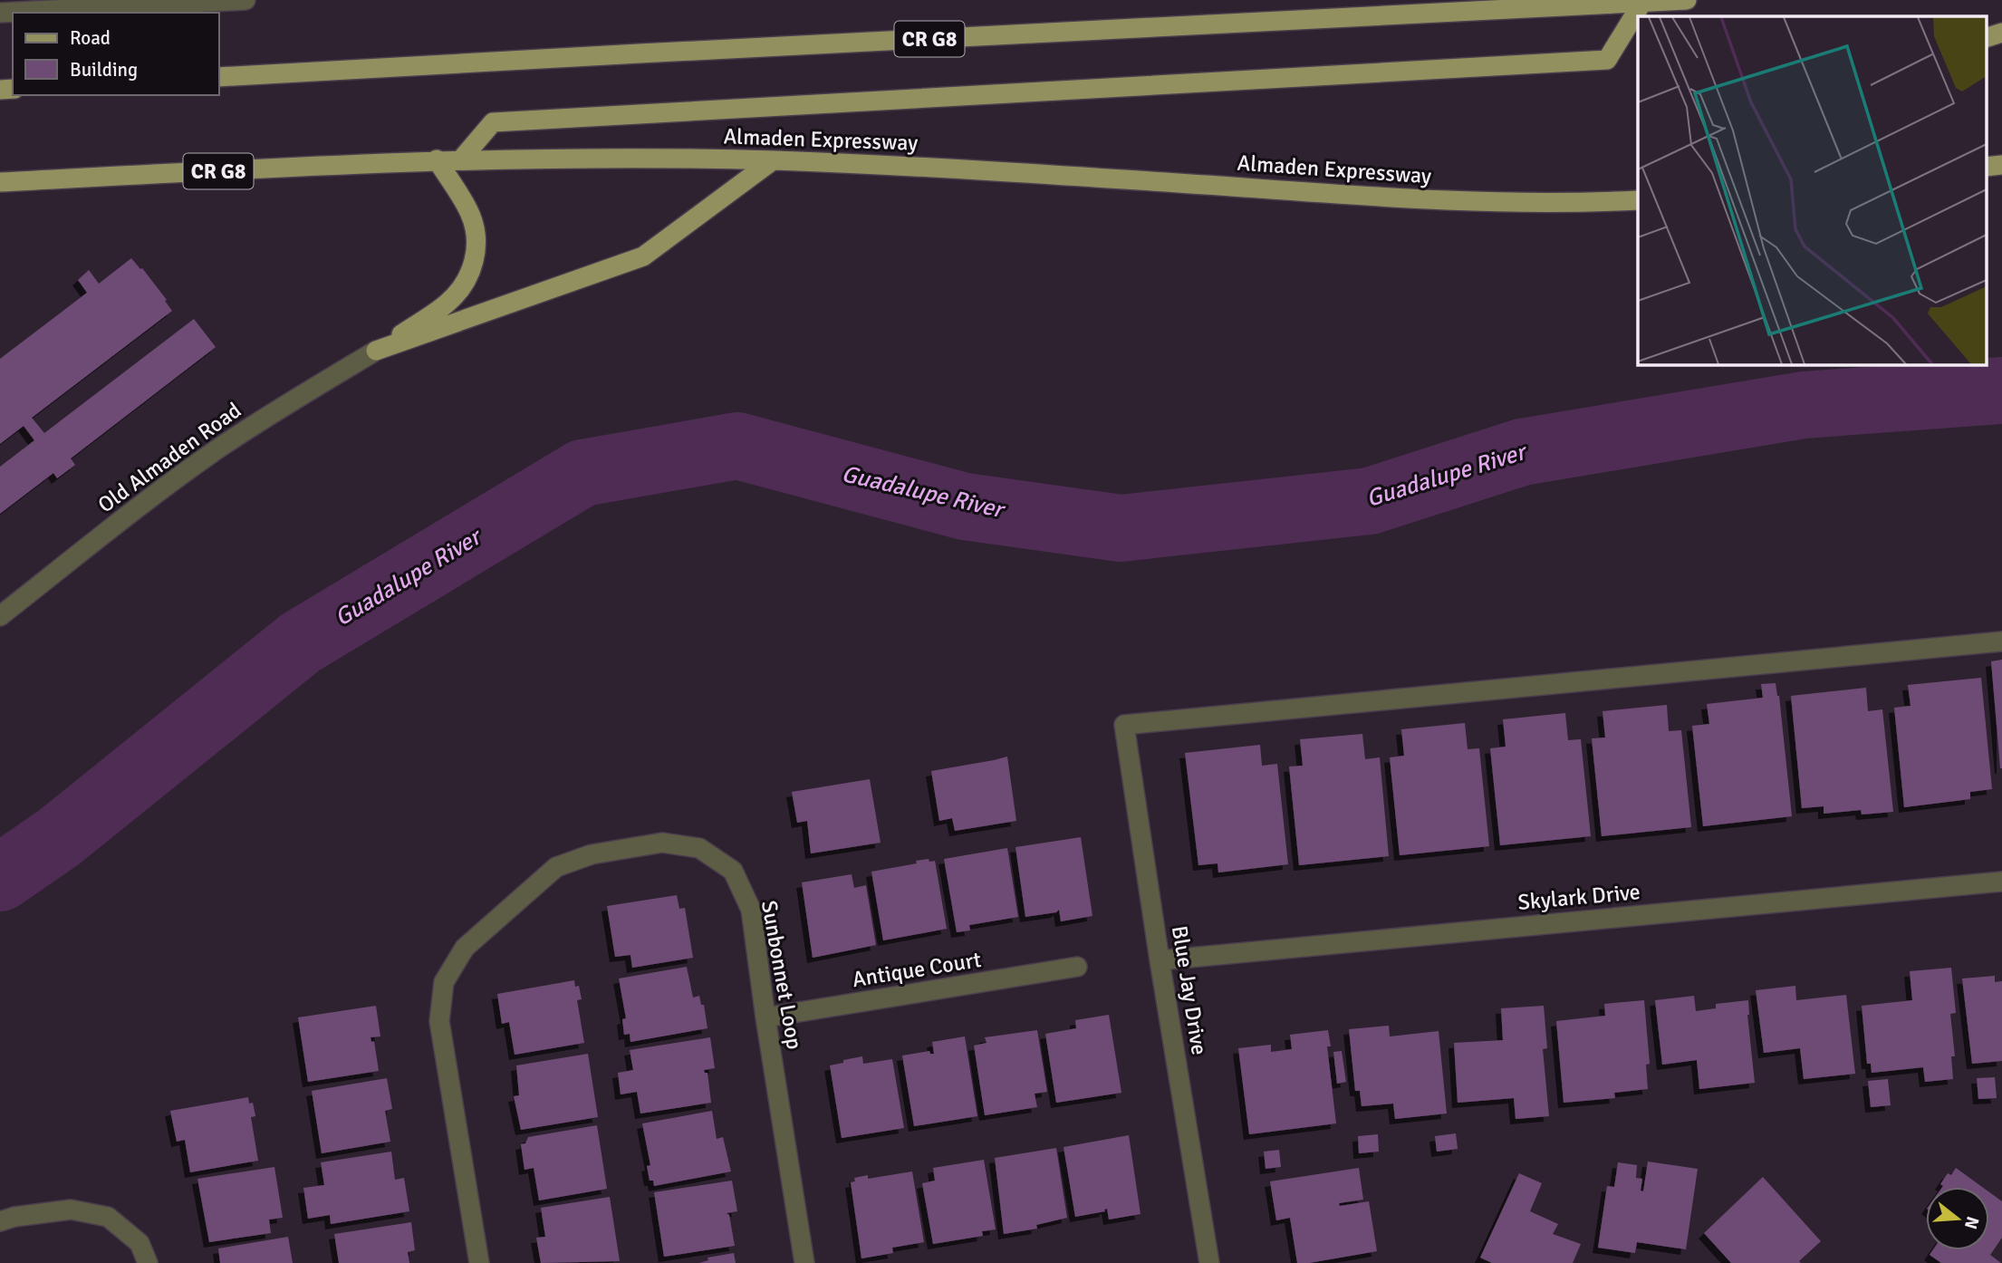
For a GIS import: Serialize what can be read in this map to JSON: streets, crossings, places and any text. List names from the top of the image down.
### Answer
{
  "streets": {
    "main road": ["CR G8", "Almaden Expressway"],
    "street": [
      "Old Almaden Road",
      "Skylark Drive",
      "Antique Court",
      "Sunbonnet Loop",
      "Blue Jay Drive"
    ]
  },
  "crossings": [
    ["Skylark Drive", "Blue Jay Drive"],
    ["Antique Court", "Sunbonnet Loop"]
  ],
  "water": ["Guadalupe River"],
  "legend": ["Road", "Building"],
  "north": "right"
}
